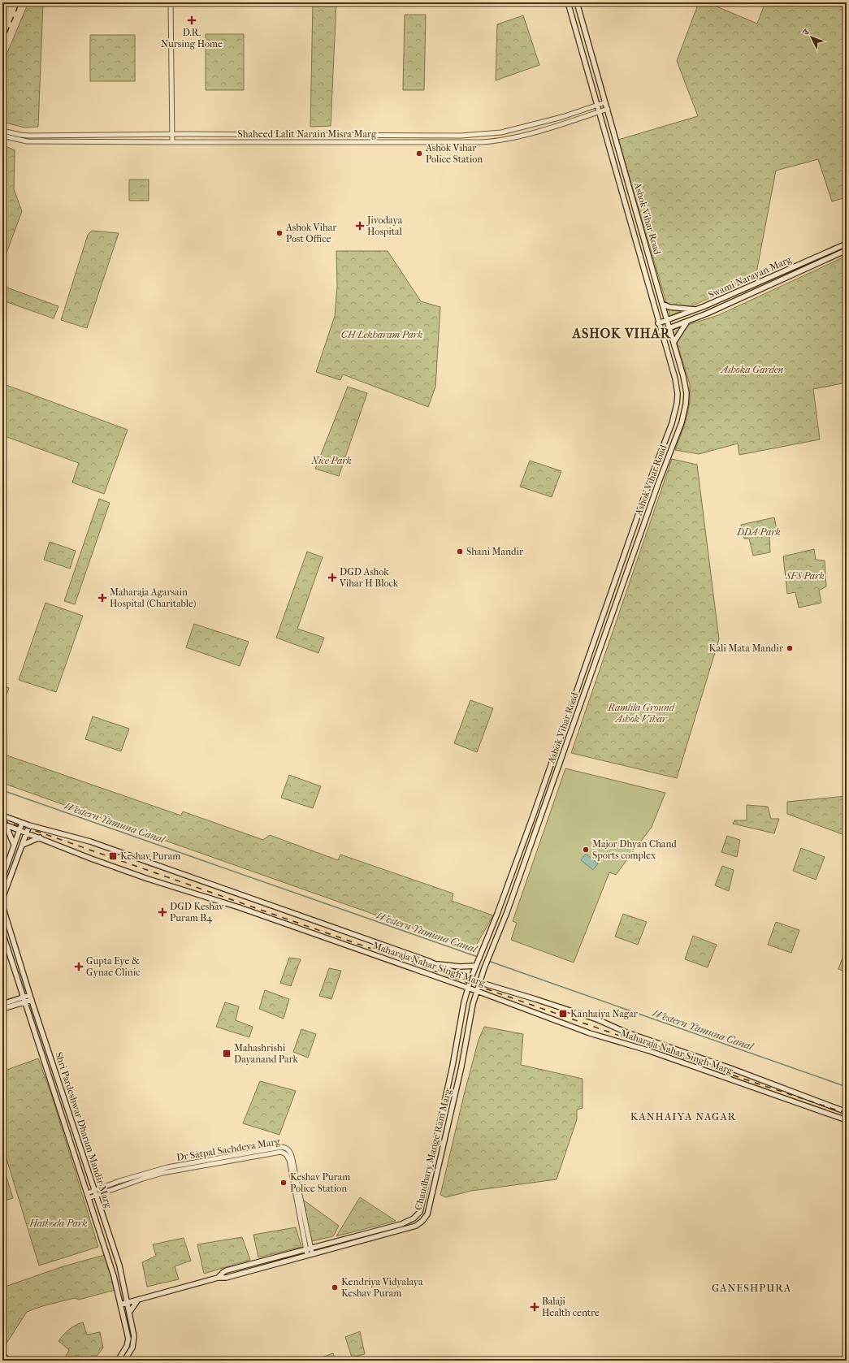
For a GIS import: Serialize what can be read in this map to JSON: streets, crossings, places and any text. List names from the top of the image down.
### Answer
{
  "streets": {
    "main road": [
      "Ashok Vihar Road",
      "Swami Narayan Marg",
      "Maharaja Nahar Singh Marg",
      "Shri Pardeshwar Dharam Mandir Marg",
      "Chaudhary Mange Ram Marg"
    ],
    "street": ["Shaheed Lalit Narain Misra Marg"]
  },
  "crossings": [
    ["Shaheed Lalit Narain Misra Marg", "Ashok Vihar Road"],
    ["Ashok Vihar Road", "Swami Narayan Marg"],
    ["Ashok Vihar Road", "Chaudhary Mange Ram Marg"],
    ["Maharaja Nahar Singh Marg", "Chaudhary Mange Ram Marg"],
    ["Shri Pardeshwar Dharam Mandir Marg", "Chaudhary Mange Ram Marg"]
  ],
  "districts": ["ASHOK VIHAR", "KANHAIYA NAGAR", "GANESHPURA"],
  "water": ["Western Yamuna Canal"],
  "parks": [
    "CH Lekharam Park",
    "Ashoka Garden",
    "Nice Park",
    "DDA Park",
    "SFS Park",
    "Ramlila Ground Ashok Vihar",
    "Hathoda Park"
  ],
  "places": {
    "health": [
      "D.R. Nursing Home",
      "Jivodaya Hospital",
      "DGD Ashok Vihar H Block",
      "Maharaja Agarsain Hospital (Charitable)",
      "DGD Keshav Puram B4",
      "Gupta Eye & Gynae Clinic",
      "Balaji Health centre"
    ],
    "other": [
      "Ashok Vihar Police Station",
      "Ashok Vihar Post Office",
      "Shani Mandir",
      "Kali Mata Mandir",
      "Major Dhyan Chand Sports complex",
      "Keshav Puram Police Station",
      "Kendriya Vidyalaya Keshav Puram"
    ],
    "transit": ["Keshav Puram", "Kanhaiya Nagar", "Mahashrishi Dayanand Park"]
  },
  "north": "top left"
}
